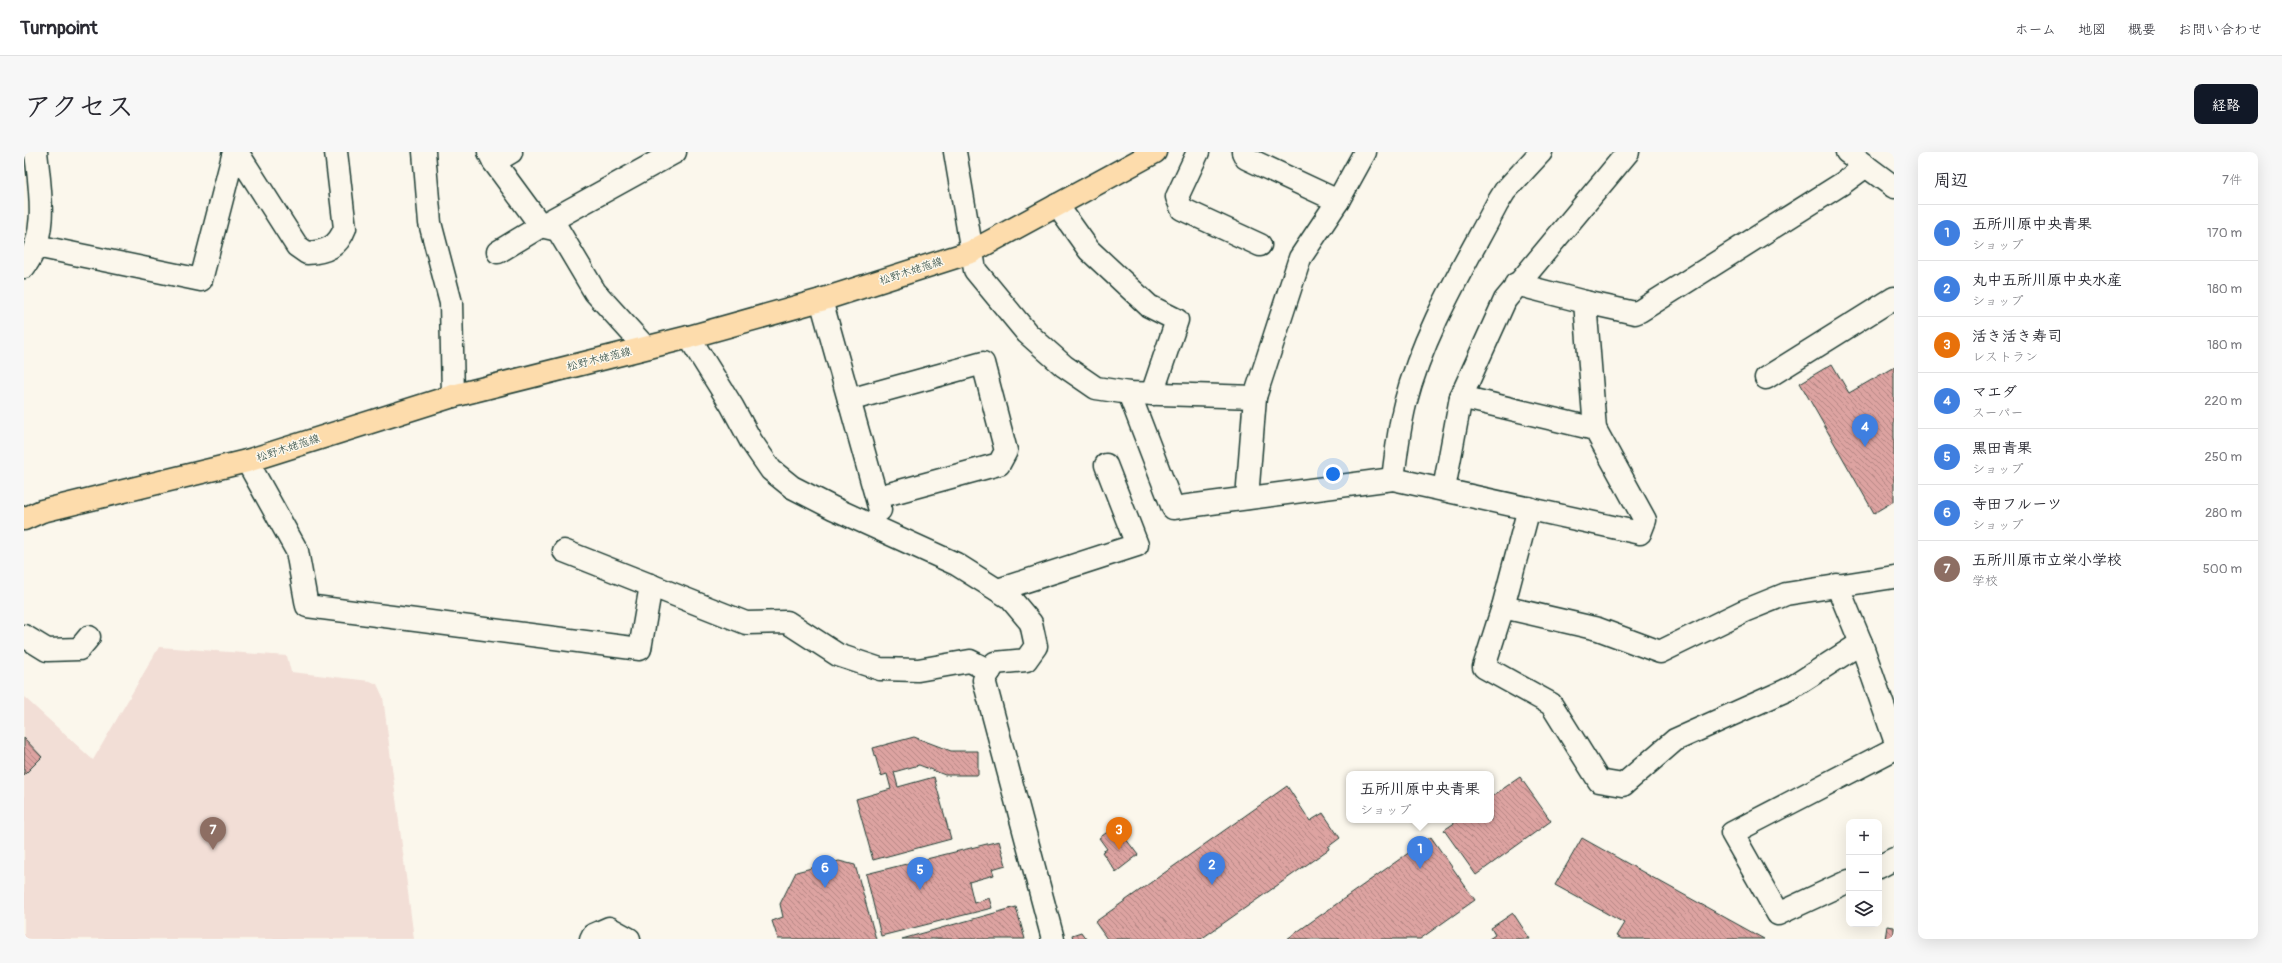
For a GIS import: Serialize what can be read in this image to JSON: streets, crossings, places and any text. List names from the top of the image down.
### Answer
{
  "streets": {
    "main road": ["松野木姥萢線"]
  },
  "page": {
    "header": "Turnpoint",
    "nav": [
      "ホーム",
      "地図",
      "概要",
      "お問い合わせ"
    ],
    "title": "アクセス",
    "buttons": "経路",
    "heading": ["周辺", "7件"],
    "list": [
      {
        "mark": "1",
        "name": "五所川原中央青果",
        "note": "ショップ",
        "value": "170 m"
      },
      {
        "mark": "2",
        "name": "丸中五所川原中央水産",
        "note": "ショップ",
        "value": "180 m"
      },
      {
        "mark": "3",
        "name": "活き活き寿司",
        "note": "レストラン",
        "value": "180 m"
      },
      {
        "mark": "4",
        "name": "マエダ",
        "note": "スーパー",
        "value": "220 m"
      },
      {
        "mark": "5",
        "name": "黒田青果",
        "note": "ショップ",
        "value": "250 m"
      },
      {
        "mark": "6",
        "name": "寺田フルーツ",
        "note": "ショップ",
        "value": "280 m"
      },
      {
        "mark": "7",
        "name": "五所川原市立栄小学校",
        "note": "学校",
        "value": "500 m"
      }
    ],
    "pins": [
      "4",
      "3",
      "7",
      "1",
      "2",
      "6",
      "5"
    ],
    "popup": ["五所川原中央青果", "ショップ"],
    "map_buttons": ["+", "−"]
  }
}
